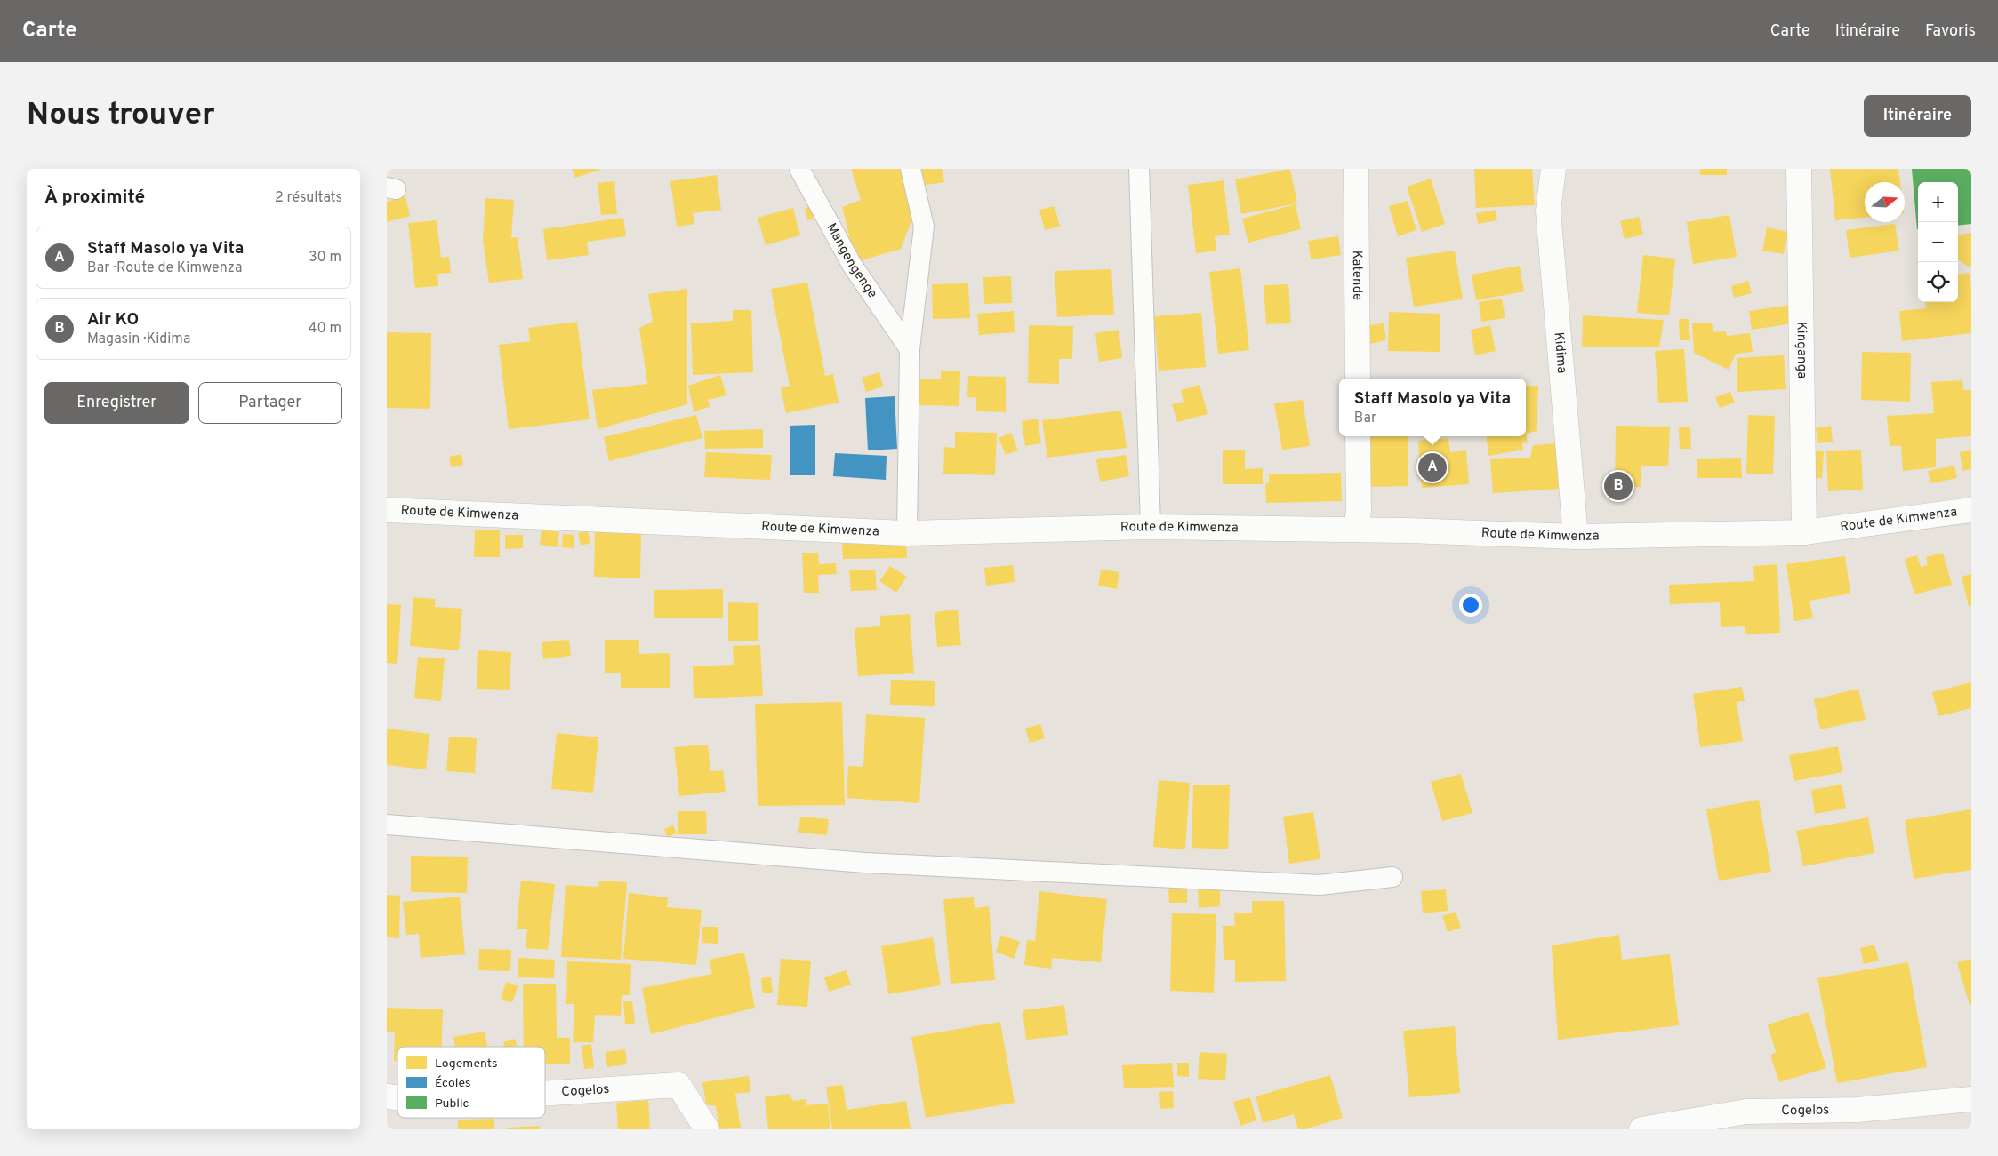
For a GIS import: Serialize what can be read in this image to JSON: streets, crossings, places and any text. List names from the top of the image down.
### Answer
{
  "streets": {
    "street": [
      "Katende",
      "Kinganga",
      "Kidima",
      "Route de Kimwenza",
      "Cogelos"
    ],
    "lane": ["Mangengenge"]
  },
  "crossings": [
    ["Kinganga", "Route de Kimwenza"],
    ["Kidima", "Route de Kimwenza"]
  ],
  "legend": ["Logements", "Écoles", "Public"],
  "north": "right",
  "page": {
    "header": "Carte",
    "nav": ["Carte", "Itinéraire", "Favoris"],
    "buttons": [
      "Itinéraire",
      ["Enregistrer", "Partager"]
    ],
    "title": "Nous trouver",
    "heading": ["À proximité", "2 résultats"],
    "map_buttons": ["+", "−"],
    "list": [
      {
        "mark": "A",
        "name": "Staff Masolo ya Vita",
        "note": "Bar · Route de Kimwenza",
        "value": "30 m"
      },
      {
        "mark": "B",
        "name": "Air KO",
        "note": "Magasin · Kidima",
        "value": "40 m"
      }
    ],
    "popup": ["Staff Masolo ya Vita", "Bar"],
    "pins": ["A", "B"]
  }
}
